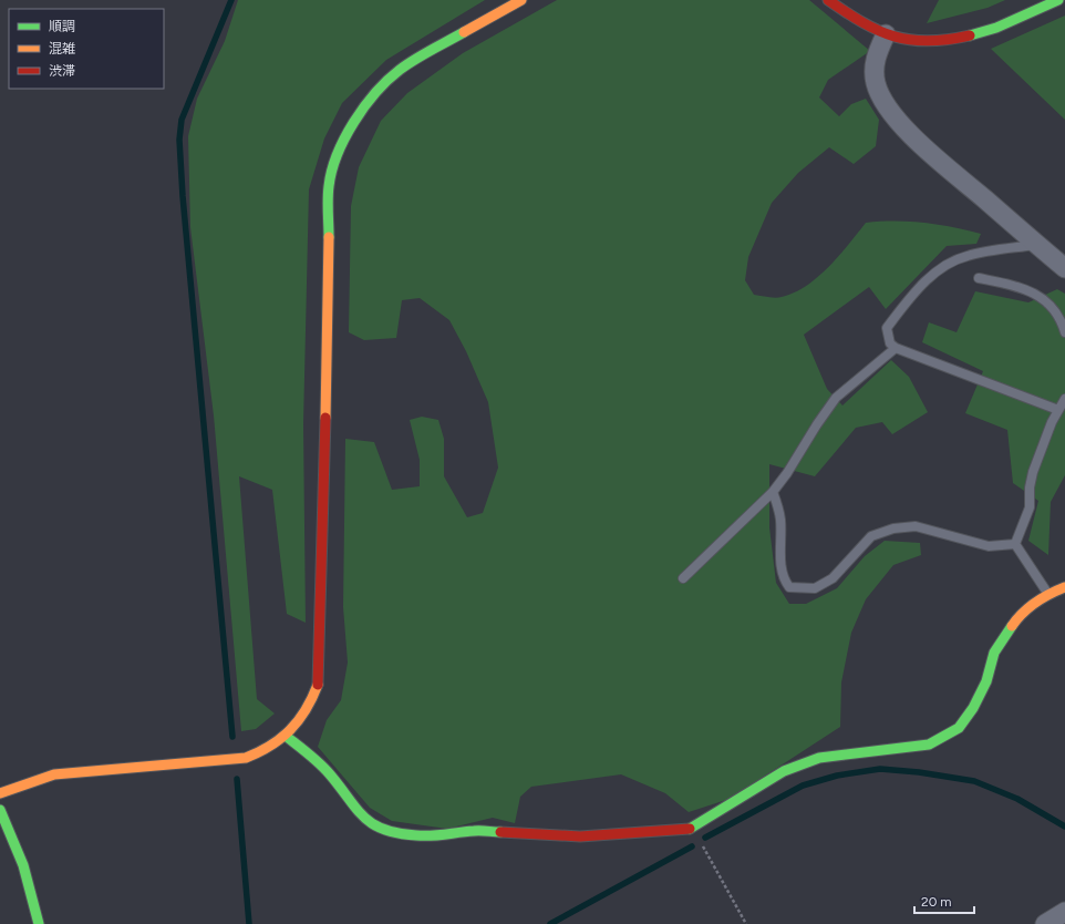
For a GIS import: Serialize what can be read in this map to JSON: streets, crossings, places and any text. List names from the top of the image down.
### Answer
{
  "legend": ["順調", "混雑", "渋滞"],
  "scale_bar": "20 m"
}
